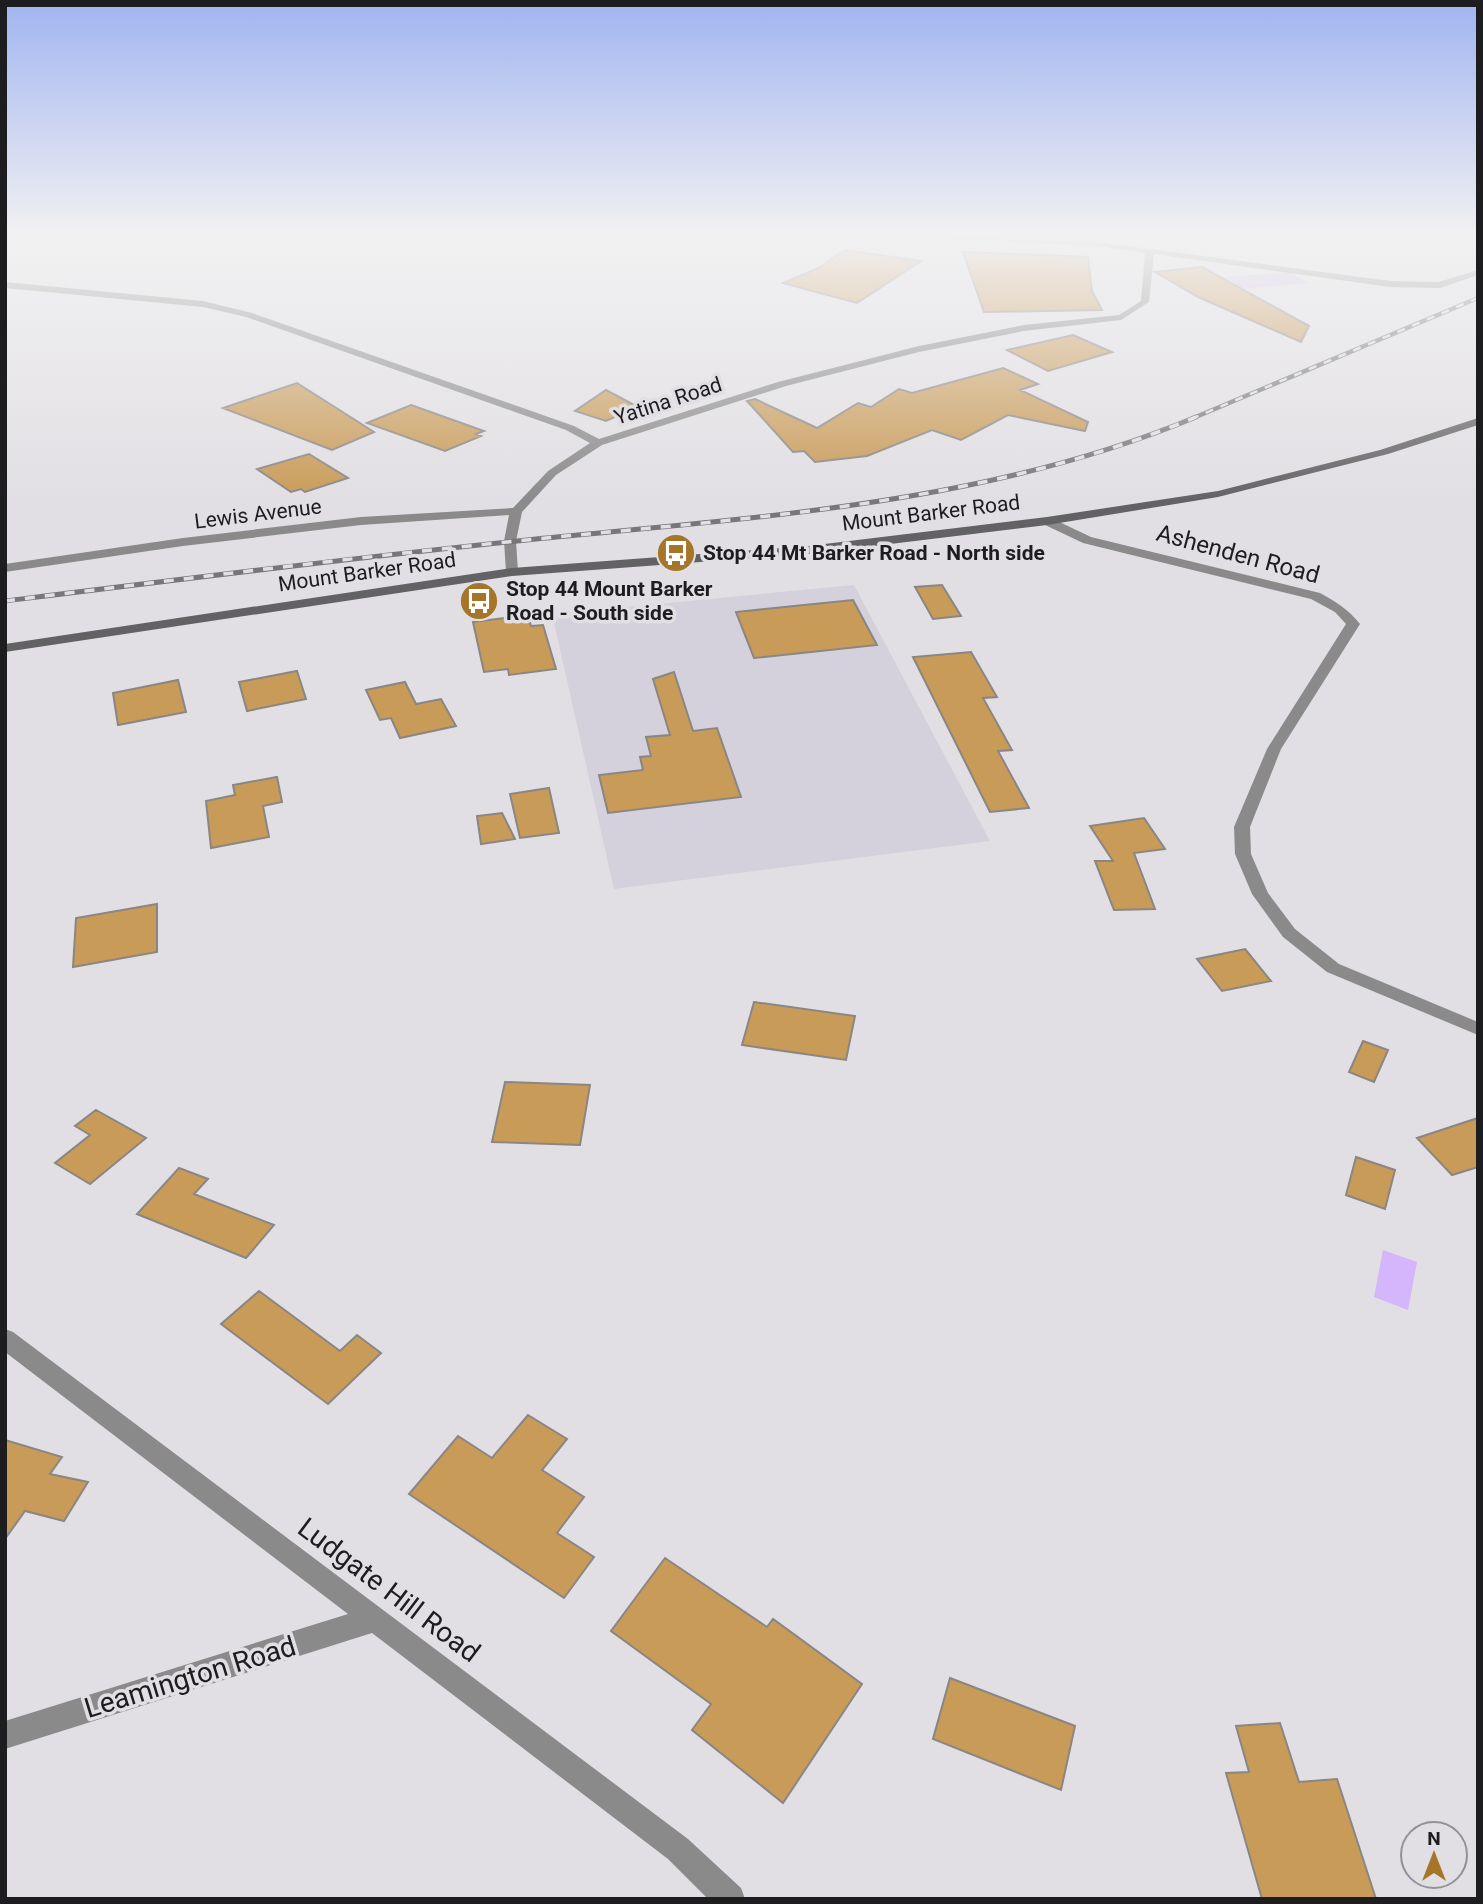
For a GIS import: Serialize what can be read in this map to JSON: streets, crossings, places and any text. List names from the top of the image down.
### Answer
{
  "streets": {
    "main road": ["Mount Barker Road"],
    "street": [
      "Yatina Road",
      "Lewis Avenue",
      "Ashenden Road",
      "Ludgate Hill Road",
      "Leamington Road"
    ]
  },
  "crossings": [
    ["Yatina Road", "Lewis Avenue"],
    ["Mount Barker Road", "Ashenden Road"],
    ["Ludgate Hill Road", "Leamington Road"]
  ],
  "places": {
    "bus stop": ["Stop 44 Mt Barker Road - North side", "Stop 44 Mount Barker Road - South side"]
  },
  "north": "top"
}
